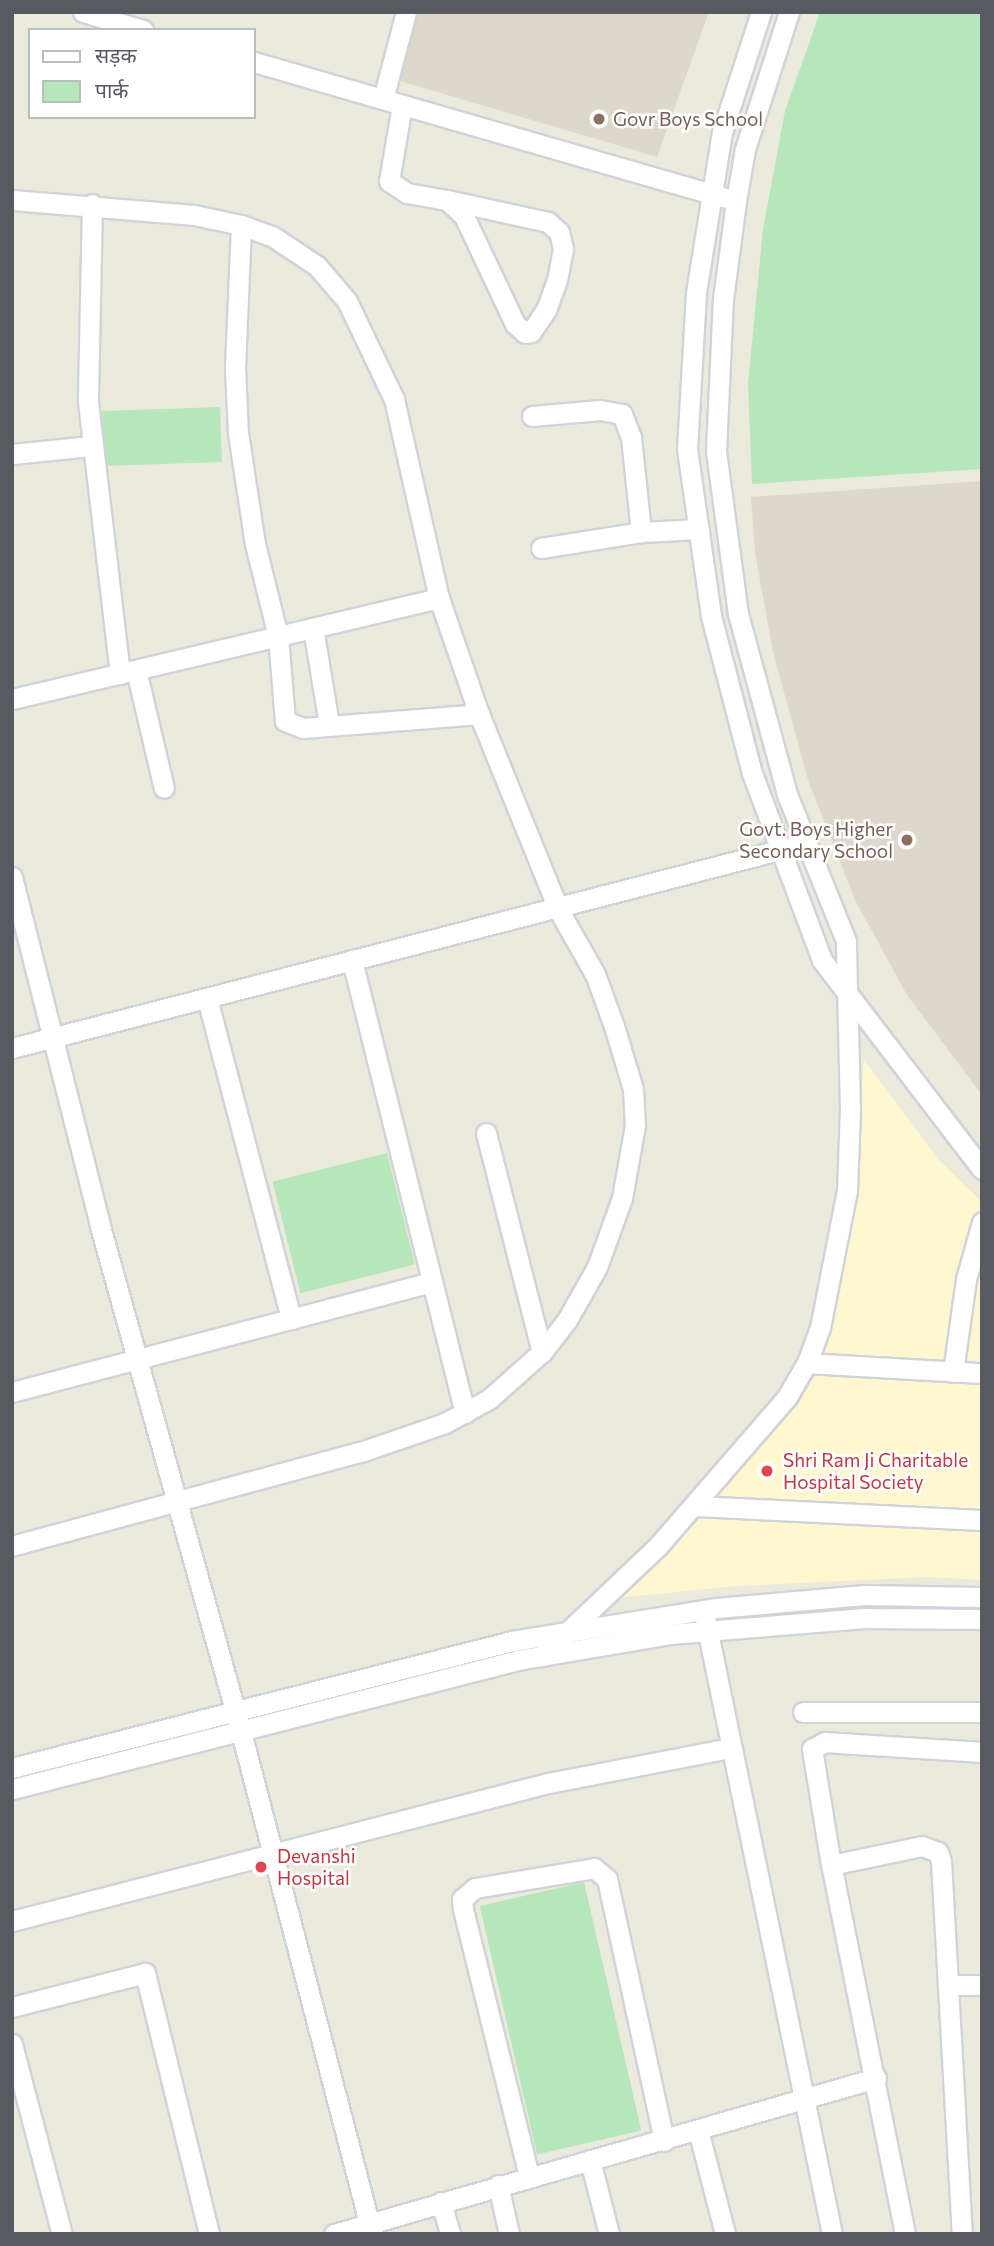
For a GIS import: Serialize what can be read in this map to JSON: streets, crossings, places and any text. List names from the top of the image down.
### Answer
{
  "places": [
    "Govr Boys School",
    "Govt. Boys Higher Secondary School",
    "Shri Ram Ji Charitable Hospital Society",
    "Devanshi Hospital"
  ],
  "legend": ["सड़क", "पार्क"]
}
